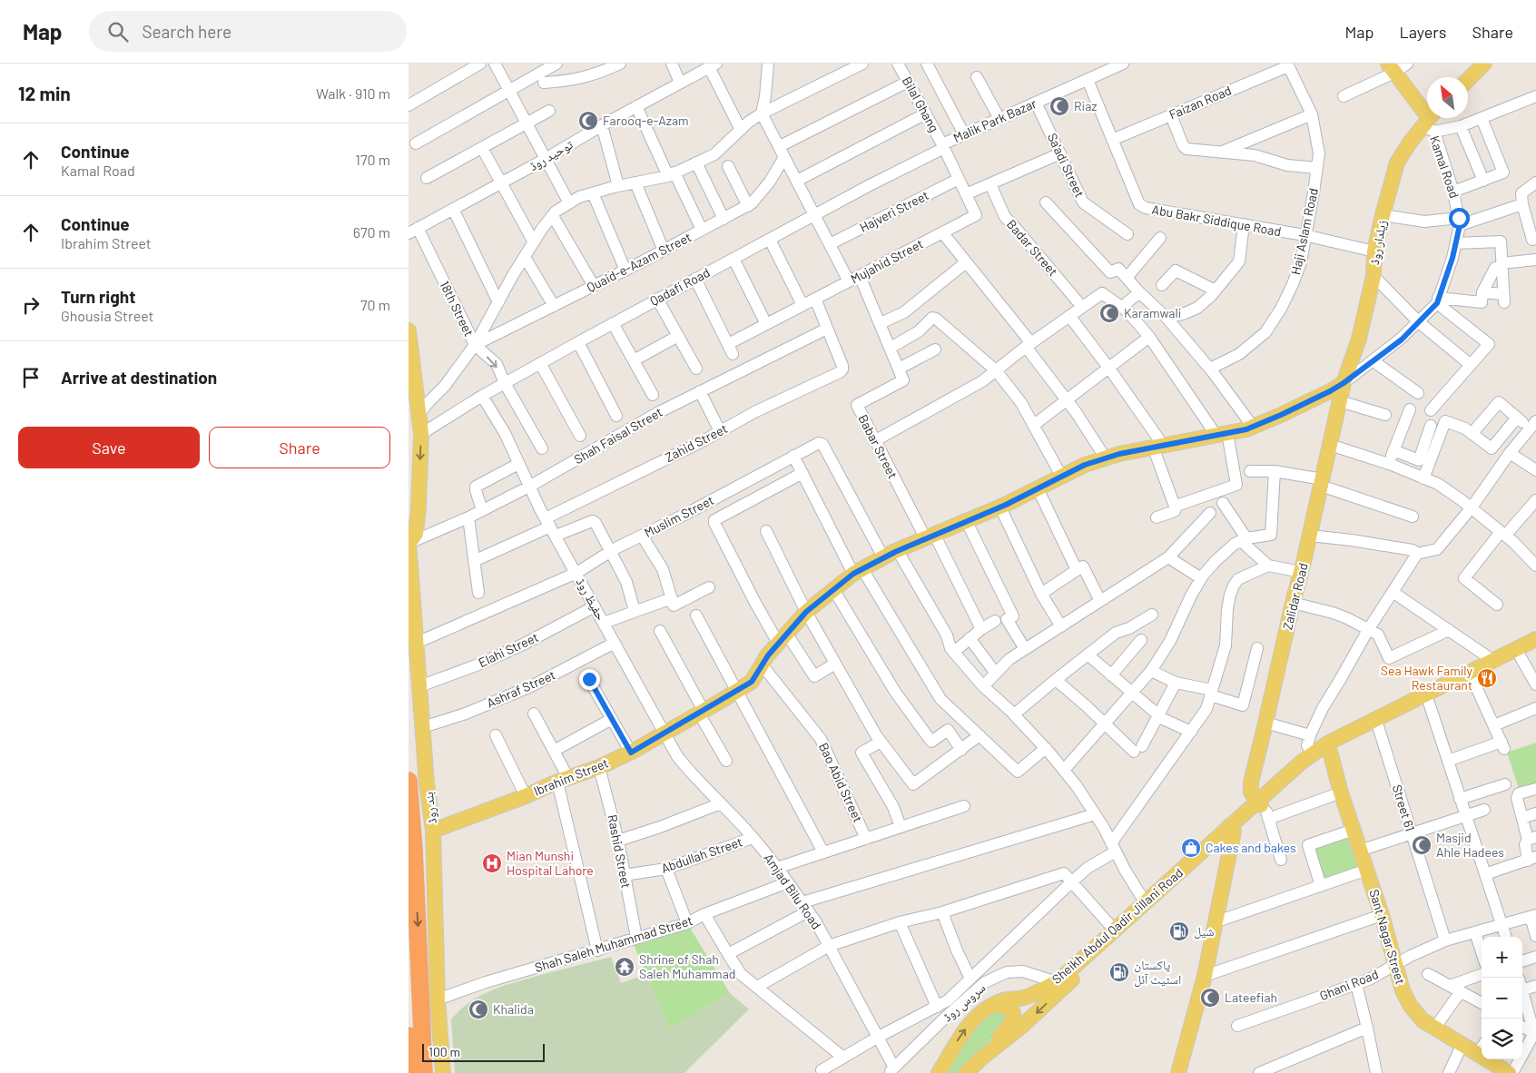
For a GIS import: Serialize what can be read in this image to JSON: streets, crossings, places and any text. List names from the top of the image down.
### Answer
{
  "streets": {
    "main road": [
      "زیلدار روڈ",
      "Zalidar Road",
      "Ibrahim Street",
      "بند روڈ",
      "Sheikh Abdul Qadir Jillani Road",
      "Sant Nagar Street"
    ],
    "street": [
      "Faizan Road",
      "Bilal Ghang",
      "Malik Park Bazar",
      "توحید روڈ",
      "Sa'adi Street",
      "Kamal Road",
      "Hajveri Street",
      "Abu Bakr Siddique Road",
      "Haji Aslam Road",
      "Badar Street",
      "Mujahid Street",
      "Quaid-e-Azam Street",
      "Qadafi Road",
      "18th Street",
      "Shah Faisal Street",
      "Zahid Street",
      "Babar Street",
      "Muslim Street",
      "حفیظ روڈ",
      "Elahi Street",
      "Ashraf Street",
      "Bao Abid Street",
      "Street 61",
      "Rashid Street",
      "Abdullah Street",
      "Amjad Bilu Road",
      "Shah Saleh Muhammad Street",
      "Ghani Road",
      "سروس روڈ"
    ]
  },
  "crossings": [
    ["Faizan Road", "Abu Bakr Siddique Road"],
    ["Faizan Road", "Haji Aslam Road"],
    ["Bilal Ghang", "Malik Park Bazar"],
    ["Bilal Ghang", "Mujahid Street"],
    ["Bilal Ghang", "Qadafi Road"],
    ["Malik Park Bazar", "Sa'adi Street"],
    ["Malik Park Bazar", "Abu Bakr Siddique Road"],
    ["Malik Park Bazar", "Mujahid Street"],
    ["Malik Park Bazar", "Qadafi Road"],
    ["توحید روڈ", "18th Street"],
    ["Kamal Road", "زیلدار روڈ"],
    ["Kamal Road", "Zalidar Road"],
    ["Kamal Road", "Ibrahim Street"],
    ["Hajveri Street", "Mujahid Street"],
    ["Abu Bakr Siddique Road", "Haji Aslam Road"],
    ["Abu Bakr Siddique Road", "زیلدار روڈ"],
    ["زیلدار روڈ", "Zalidar Road"],
    ["زیلدار روڈ", "Ibrahim Street"],
    ["Mujahid Street", "Qadafi Road"],
    ["Quaid-e-Azam Street", "18th Street"],
    ["Qadafi Road", "18th Street"],
    ["Qadafi Road", "حفیظ روڈ"],
    ["Qadafi Road", "بند روڈ"],
    ["Shah Faisal Street", "Zahid Street"],
    ["Shah Faisal Street", "حفیظ روڈ"],
    ["Shah Faisal Street", "بند روڈ"],
    ["Zahid Street", "حفیظ روڈ"],
    ["Babar Street", "Ibrahim Street"],
    ["Muslim Street", "حفیظ روڈ"],
    ["Muslim Street", "Ibrahim Street"],
    ["Muslim Street", "بند روڈ"],
    ["Zalidar Road", "Ibrahim Street"],
    ["Zalidar Road", "Sheikh Abdul Qadir Jillani Road"],
    ["حفیظ روڈ", "Elahi Street"],
    ["حفیظ روڈ", "Ashraf Street"],
    ["حفیظ روڈ", "Ibrahim Street"],
    ["حفیظ روڈ", "Amjad Bilu Road"],
    ["Elahi Street", "بند روڈ"],
    ["Ashraf Street", "بند روڈ"],
    ["Ibrahim Street", "Bao Abid Street"],
    ["Ibrahim Street", "بند روڈ"],
    ["Ibrahim Street", "Rashid Street"],
    ["Ibrahim Street", "Amjad Bilu Road"],
    ["بند روڈ", "Shah Saleh Muhammad Street"],
    ["Street 61", "Sheikh Abdul Qadir Jillani Road"],
    ["Street 61", "Ghani Road"],
    ["Rashid Street", "Abdullah Street"],
    ["Rashid Street", "Shah Saleh Muhammad Street"],
    ["Abdullah Street", "Amjad Bilu Road"],
    ["Amjad Bilu Road", "Shah Saleh Muhammad Street"],
    ["Amjad Bilu Road", "سروس روڈ"],
    ["Sheikh Abdul Qadir Jillani Road", "Sant Nagar Street"],
    ["Sheikh Abdul Qadir Jillani Road", "سروس روڈ"],
    ["Sant Nagar Street", "Ghani Road"]
  ],
  "places": {
    "mosque": [
      "Riaz",
      "Farooq-e-Azam",
      "Karamwali",
      "Masjid Ahle Hadees",
      "Lateefiah",
      "Khalida"
    ],
    "restaurant": ["Sea Hawk Family Restaurant"],
    "shop": ["Cakes and bakes"],
    "hospital": ["Mian Munshi Hospital Lahore"],
    "fuel station": ["شیل", "پاکستان اسٹیٹ آئل"],
    "temple": ["Shrine of Shah Saleh Muhammad"]
  },
  "scale_bar": "100 m",
  "north": "top left",
  "page": {
    "header": "Map",
    "search": "Search here",
    "nav": ["Map", "Layers", "Share"],
    "heading": ["12 min", "Walk · 910 m"],
    "list": [
      ["Continue", "Kamal Road", "170 m"],
      ["Continue", "Ibrahim Street", "670 m"],
      ["Turn right", "Ghousia Street", "70 m"],
      "Arrive at destination"
    ],
    "buttons": ["Save", "Share"],
    "map_buttons": ["+", "−"],
    "scale": "100 m"
  }
}
